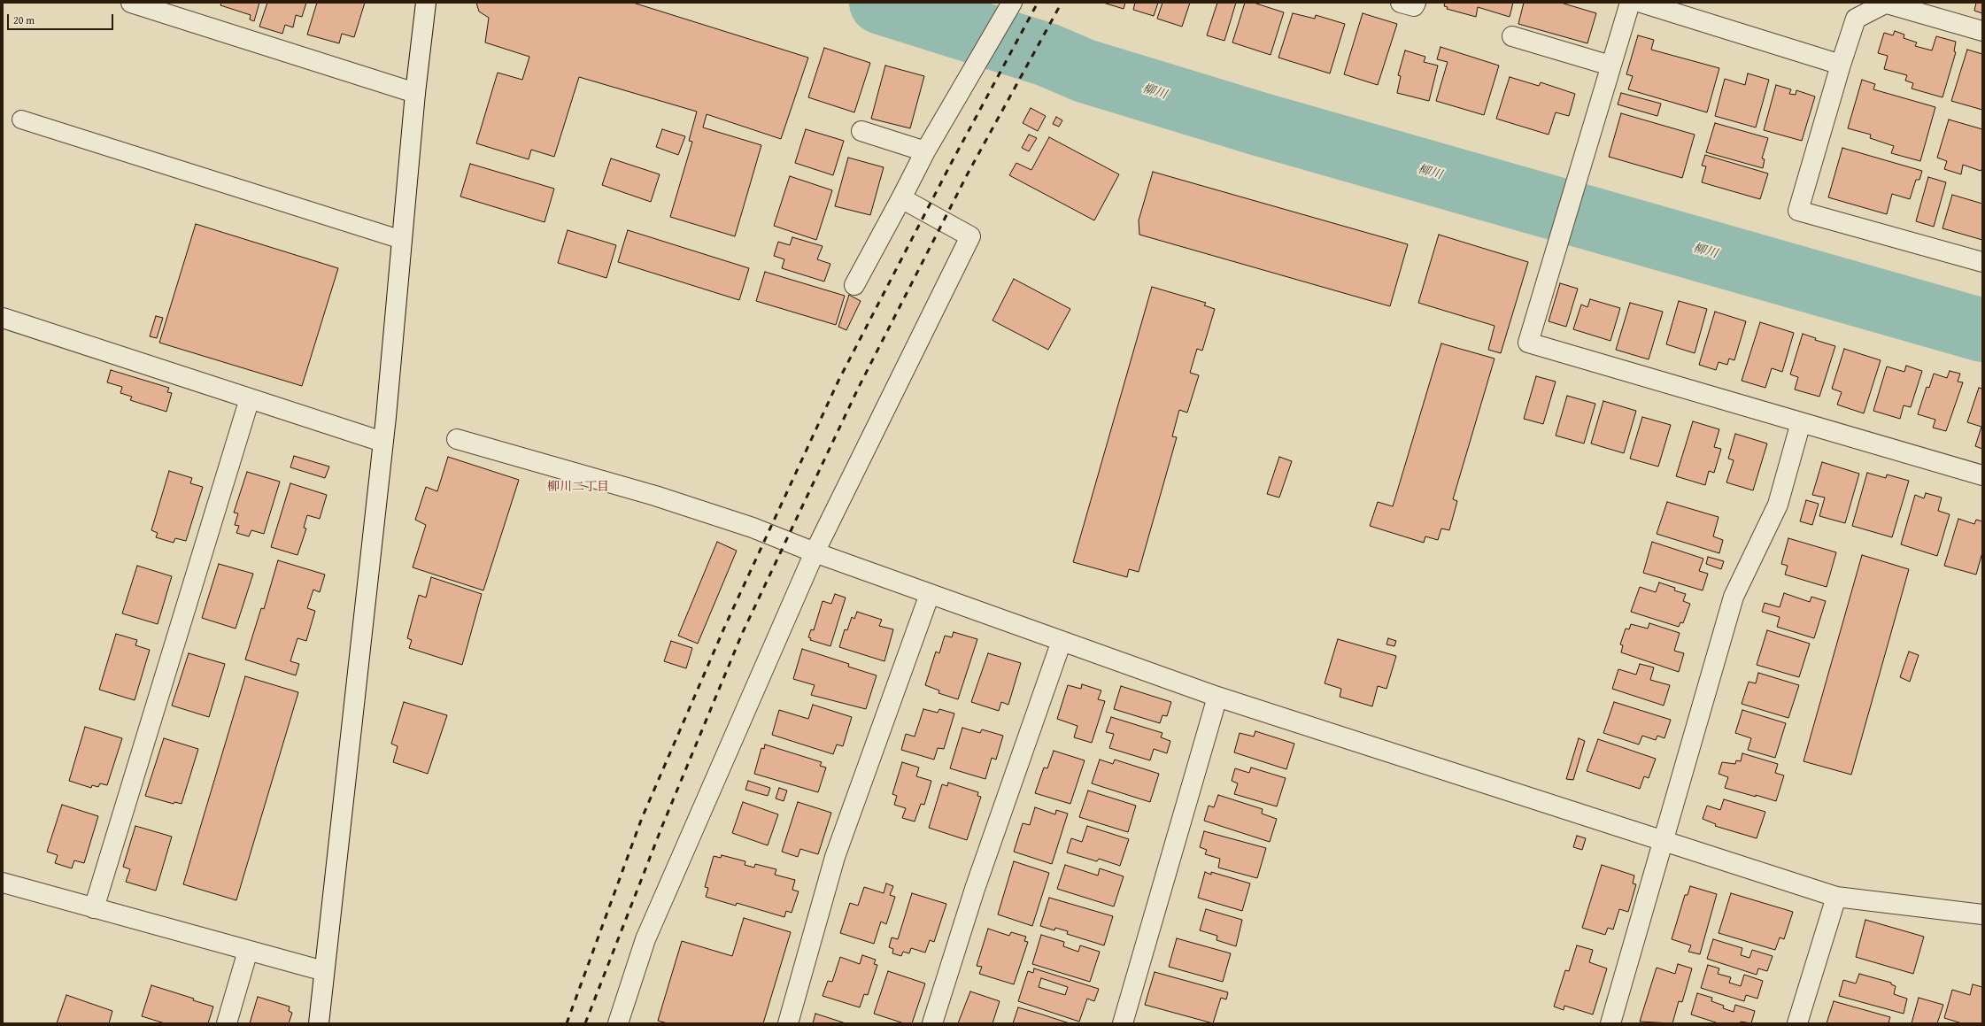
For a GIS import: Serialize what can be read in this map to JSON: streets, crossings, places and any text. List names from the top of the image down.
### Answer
{
  "districts": ["柳川二丁目"],
  "water": ["柳川"],
  "scale_bar": "20 m"
}
